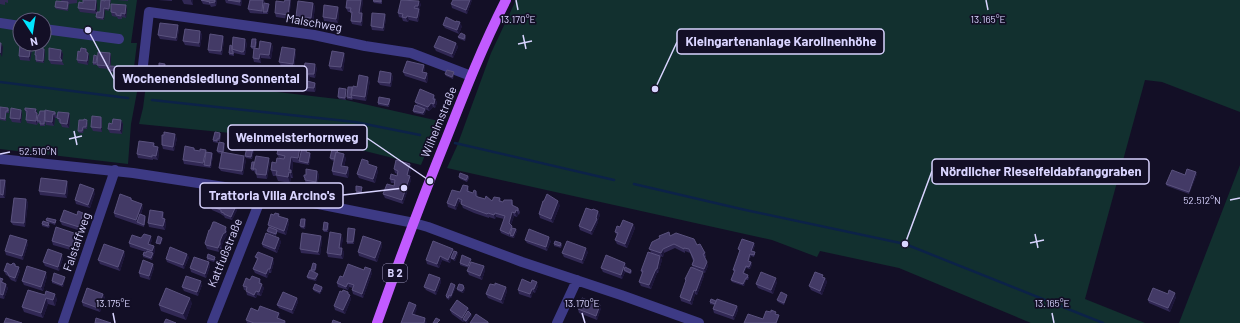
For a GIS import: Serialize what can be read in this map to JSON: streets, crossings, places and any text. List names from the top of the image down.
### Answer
{
  "streets": {
    "main road": ["Wilhelmstraße", "B 2"],
    "street": ["Malschweg", "Falstaffweg", "Kattfußstraße"]
  },
  "crossings": [
    ["Malschweg", "Wilhelmstraße"]
  ],
  "places": [
    "Wochenendsiedlung Sonnental",
    "Kleingartenanlage Karolinenhöhe",
    "Weinmeisterhornweg",
    "Trattoria Villa Arcino's",
    "Nördlicher Rieselfeldabfanggraben"
  ],
  "north": "bottom",
  "coordinates": [
    "13.170°E",
    "13.165°E",
    "52.510°N",
    "52.512°N",
    "13.175°E"
  ]
}
